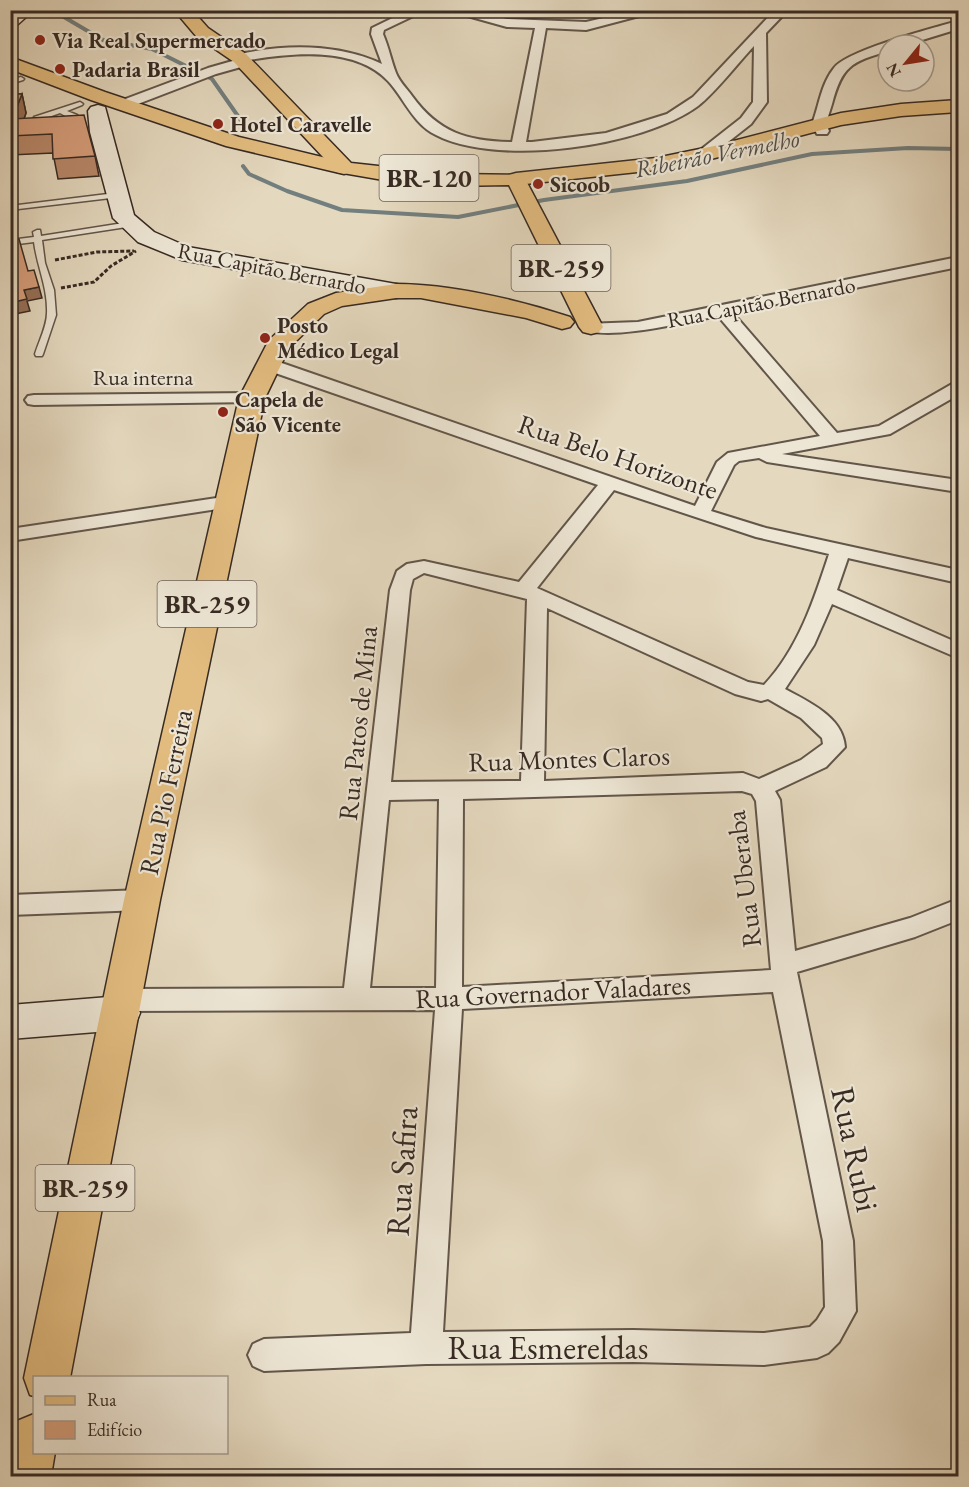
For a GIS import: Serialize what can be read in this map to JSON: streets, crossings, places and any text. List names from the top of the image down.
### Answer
{
  "streets": {
    "main road": [
      "BR-120",
      "Rua Capitão Bernardo",
      "BR-259",
      "Rua Pio Ferreira"
    ],
    "street": [
      "Rua interna",
      "Rua Belo Horizonte",
      "Rua Patos de Mina",
      "Rua Montes Claros",
      "Rua Uberaba",
      "Rua Governador Valadares",
      "Rua Rubi",
      "Rua Safira",
      "Rua Esmereldas"
    ]
  },
  "crossings": [
    ["BR-120", "BR-259"],
    ["Rua Capitão Bernardo", "BR-259"],
    ["Rua Capitão Bernardo", "Rua Pio Ferreira"],
    ["Rua interna", "Rua Pio Ferreira"],
    ["Rua Belo Horizonte", "Rua Pio Ferreira"],
    ["Rua Patos de Mina", "Rua Montes Claros"],
    ["Rua Patos de Mina", "Rua Governador Valadares"],
    ["Rua Montes Claros", "Rua Uberaba"],
    ["Rua Montes Claros", "Rua Safira"],
    ["Rua Pio Ferreira", "Rua Governador Valadares"],
    ["Rua Uberaba", "Rua Governador Valadares"],
    ["Rua Uberaba", "Rua Rubi"],
    ["Rua Governador Valadares", "Rua Rubi"],
    ["Rua Governador Valadares", "Rua Safira"],
    ["Rua Rubi", "Rua Esmereldas"],
    ["Rua Safira", "Rua Esmereldas"]
  ],
  "water": ["Ribeirão Vermelho"],
  "places": [
    "Via Real Supermercado",
    "Padaria Brasil",
    "Hotel Caravelle",
    "Sicoob",
    "Posto Médico Legal",
    "Capela de São Vicente"
  ],
  "legend": ["Rua", "Edifício"],
  "north": "bottom left"
}
